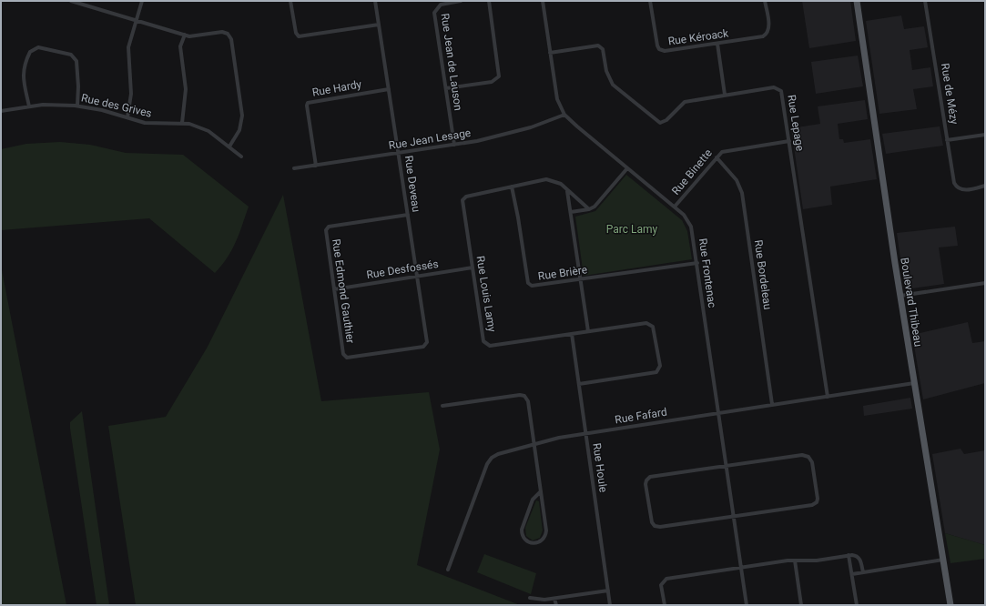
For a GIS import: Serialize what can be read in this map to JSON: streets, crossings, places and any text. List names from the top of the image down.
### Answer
{
  "streets": {
    "main road": ["Boulevard Thibeau"],
    "street": [
      "Rue Kéroack",
      "Rue Jean de Lauson",
      "Rue Hardy",
      "Rue de Mézy",
      "Rue des Grives",
      "Rue Lepage",
      "Rue Jean Lesage",
      "Rue Binette",
      "Rue Deveau",
      "Rue Desfossés",
      "Rue Brière",
      "Rue Frontenac",
      "Rue Bordeleau",
      "Rue Edmond Gauthier",
      "Rue Louis Lamy",
      "Rue Fafard",
      "Rue Houle"
    ]
  },
  "crossings": [
    ["Rue Jean de Lauson", "Rue Jean Lesage"],
    ["Rue Hardy", "Rue Jean Lesage"],
    ["Rue Hardy", "Rue Deveau"],
    ["Rue Lepage", "Rue Binette"],
    ["Rue Lepage", "Rue Frontenac"],
    ["Rue Lepage", "Rue Fafard"],
    ["Rue Jean Lesage", "Rue Deveau"],
    ["Rue Jean Lesage", "Rue Frontenac"],
    ["Rue Binette", "Rue Frontenac"],
    ["Rue Binette", "Rue Bordeleau"],
    ["Rue Deveau", "Rue Desfossés"],
    ["Rue Deveau", "Rue Edmond Gauthier"],
    ["Rue Desfossés", "Rue Edmond Gauthier"],
    ["Rue Desfossés", "Rue Louis Lamy"],
    ["Rue Brière", "Rue Frontenac"],
    ["Rue Brière", "Rue Louis Lamy"],
    ["Rue Frontenac", "Rue Fafard"],
    ["Rue Bordeleau", "Rue Fafard"],
    ["Rue Louis Lamy", "Rue Houle"],
    ["Boulevard Thibeau", "Rue Fafard"],
    ["Rue Fafard", "Rue Houle"]
  ],
  "parks": ["Parc Lamy"]
}
